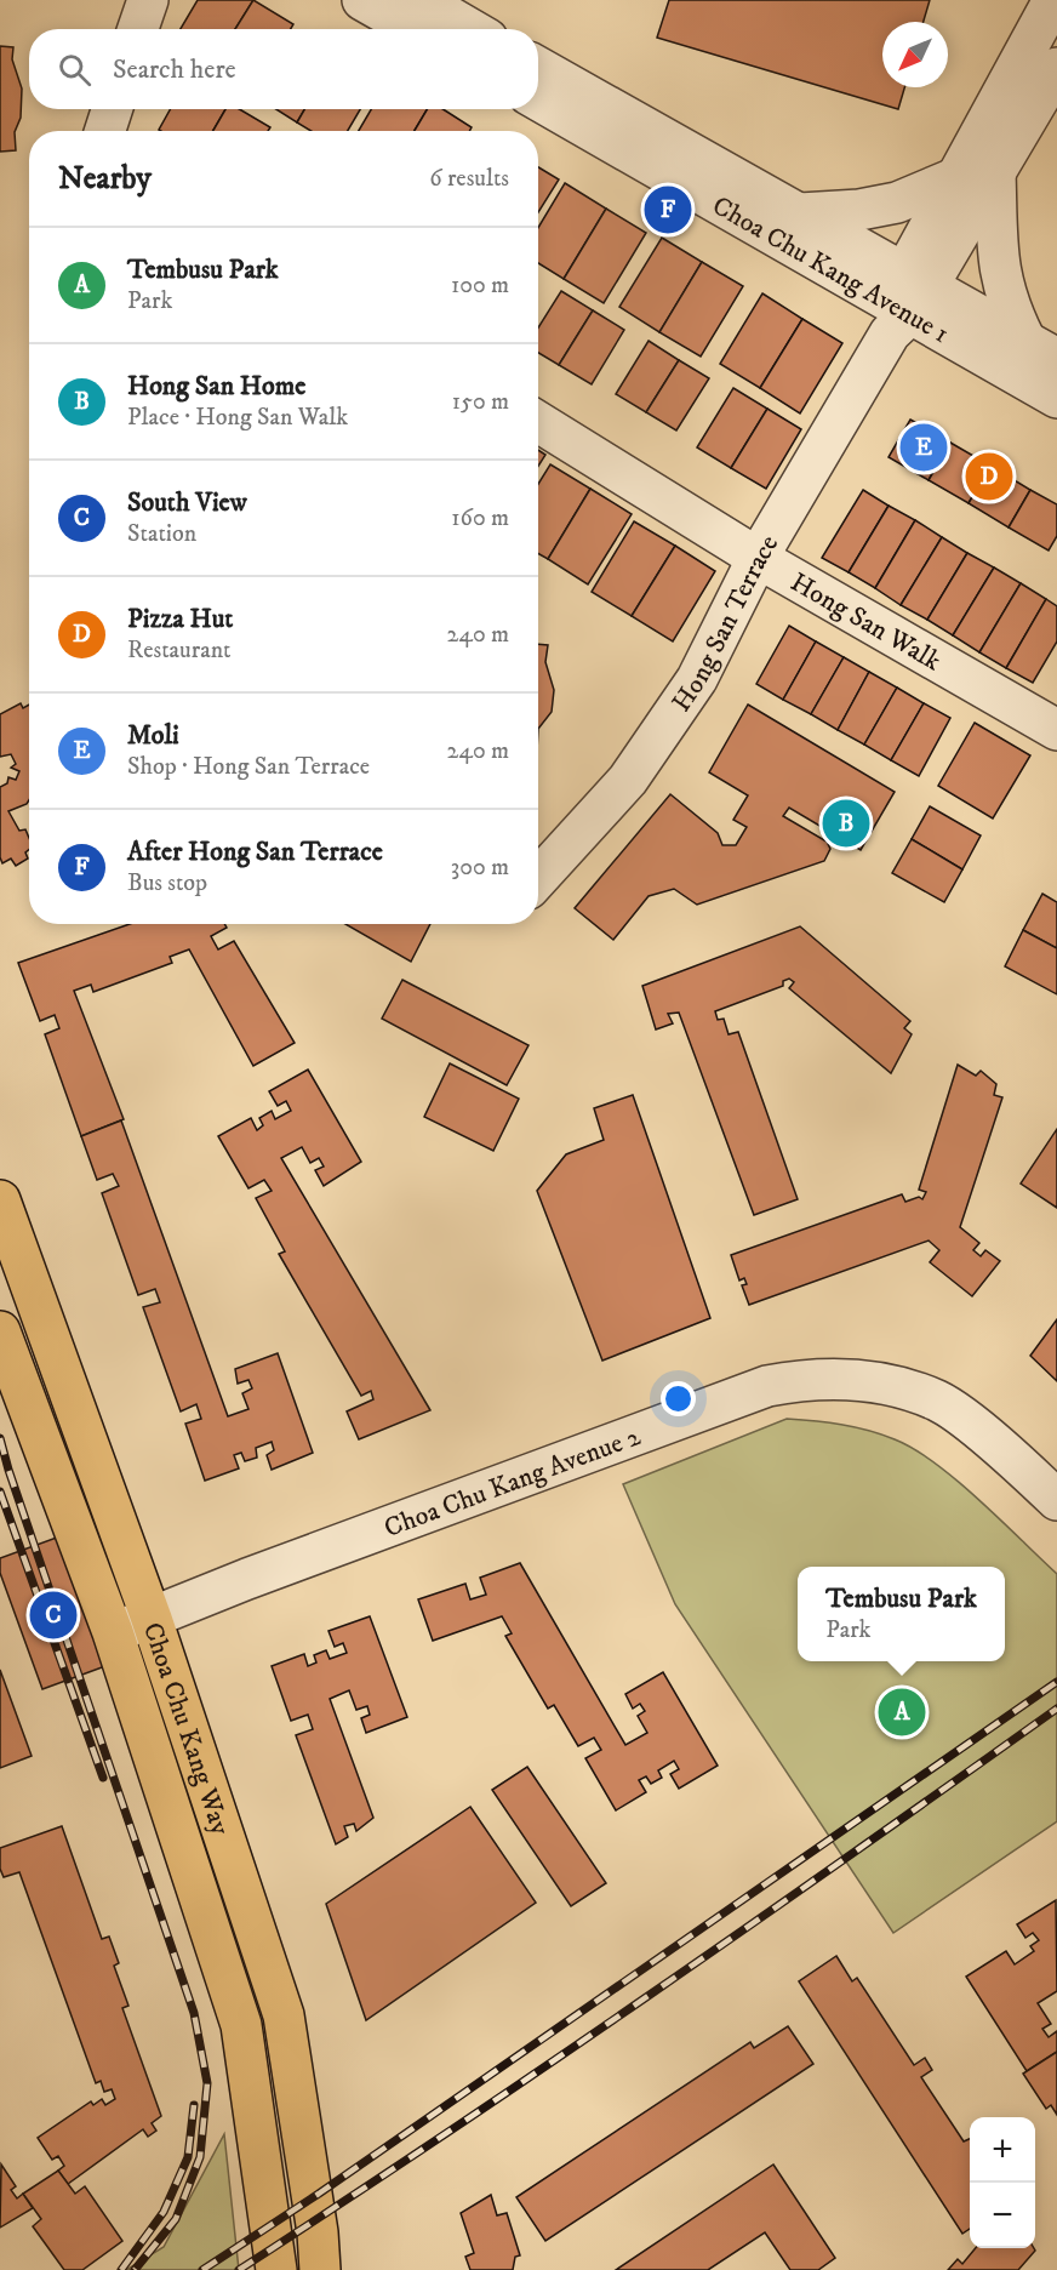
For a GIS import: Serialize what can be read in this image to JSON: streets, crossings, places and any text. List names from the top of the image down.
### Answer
{
  "streets": {
    "main road": ["Choa Chu Kang Way"],
    "street": [
      "Choa Chu Kang Avenue 1",
      "Hong San Walk",
      "Hong San Terrace",
      "Choa Chu Kang Avenue 2"
    ]
  },
  "crossings": [
    ["Choa Chu Kang Avenue 1", "Hong San Terrace"],
    ["Hong San Walk", "Hong San Terrace"],
    ["Choa Chu Kang Avenue 2", "Choa Chu Kang Way"]
  ],
  "north": "bottom left",
  "page": {
    "search": "Search here",
    "heading": ["Nearby", "6 results"],
    "pins": [
      "F",
      "E",
      "D",
      "B",
      "C",
      "A"
    ],
    "list": [
      {
        "mark": "A",
        "name": "Tembusu Park",
        "note": "Park",
        "value": "100 m"
      },
      {
        "mark": "B",
        "name": "Hong San Home",
        "note": "Place · Hong San Walk",
        "value": "150 m"
      },
      {
        "mark": "C",
        "name": "South View",
        "note": "Station",
        "value": "160 m"
      },
      {
        "mark": "D",
        "name": "Pizza Hut",
        "note": "Restaurant",
        "value": "240 m"
      },
      {
        "mark": "E",
        "name": "Moli",
        "note": "Shop · Hong San Terrace",
        "value": "240 m"
      },
      {
        "mark": "F",
        "name": "After Hong San Terrace",
        "note": "Bus stop",
        "value": "300 m"
      }
    ],
    "popup": ["Tembusu Park", "Park"],
    "map_buttons": ["+", "−"]
  }
}
